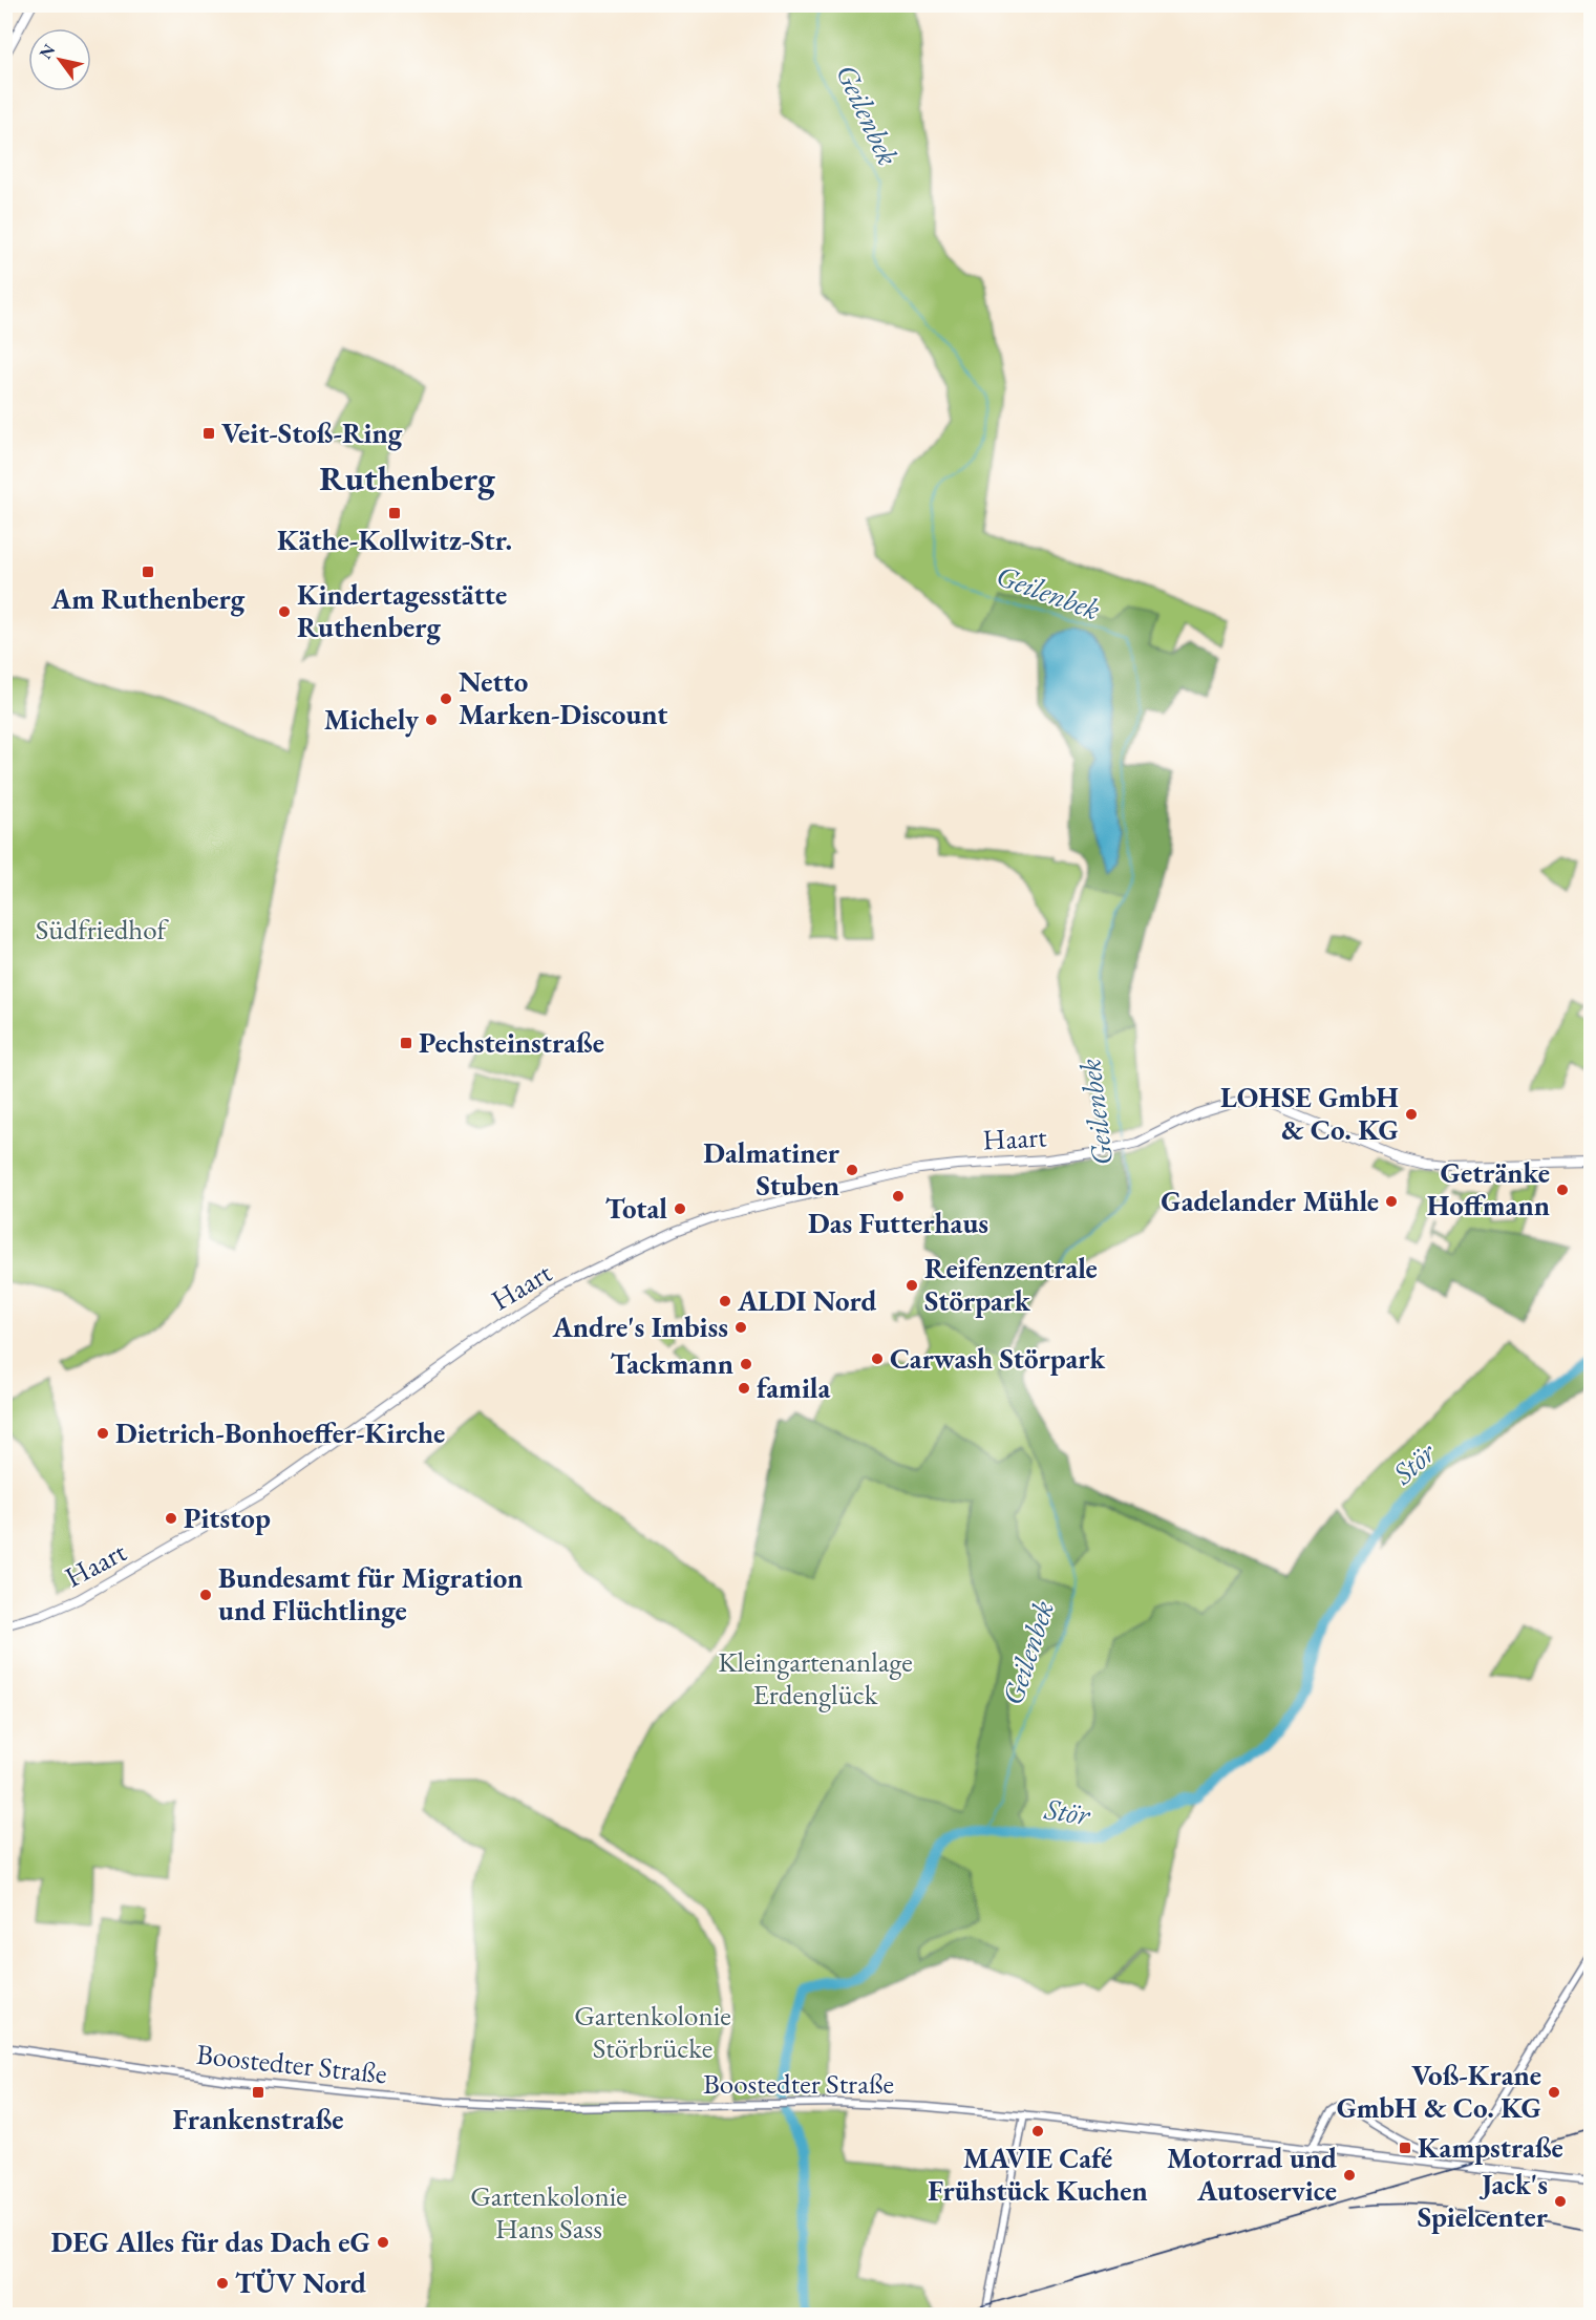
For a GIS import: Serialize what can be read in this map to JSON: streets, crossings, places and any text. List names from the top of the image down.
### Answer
{
  "streets": {
    "main road": ["Haart"],
    "street": ["Boostedter Straße"]
  },
  "districts": ["Ruthenberg"],
  "water": ["Geilenbek", "Stör"],
  "parks": [
    "Südfriedhof",
    "Kleingartenanlage Erdenglück",
    "Gartenkolonie Störbrücke",
    "Gartenkolonie Hans Sass"
  ],
  "places": {
    "transit": [
      "Veit-Stoß-Ring",
      "Käthe-Kollwitz-Str.",
      "Am Ruthenberg",
      "Pechsteinstraße",
      "Frankenstraße",
      "Kampstraße"
    ],
    "other": [
      "Kindertagesstätte Ruthenberg",
      "Netto Marken-Discount",
      "Michely",
      "LOHSE GmbH & Co. KG",
      "Dalmatiner Stuben",
      "Getränke Hoffmann",
      "Das Futterhaus",
      "Gadelander Mühle",
      "Total",
      "Reifenzentrale Störpark",
      "ALDI Nord",
      "Andre's Imbiss",
      "Carwash Störpark",
      "Tackmann",
      "famila",
      "Dietrich-Bonhoeffer-Kirche",
      "Pitstop",
      "Bundesamt für Migration und Flüchtlinge",
      "Voß-Krane GmbH & Co. KG",
      "MAVIE Café Frühstück Kuchen",
      "Motorrad und Autoservice",
      "Jack's Spielcenter",
      "DEG Alles für das Dach eG",
      "TÜV Nord"
    ]
  },
  "north": "top left"
}
